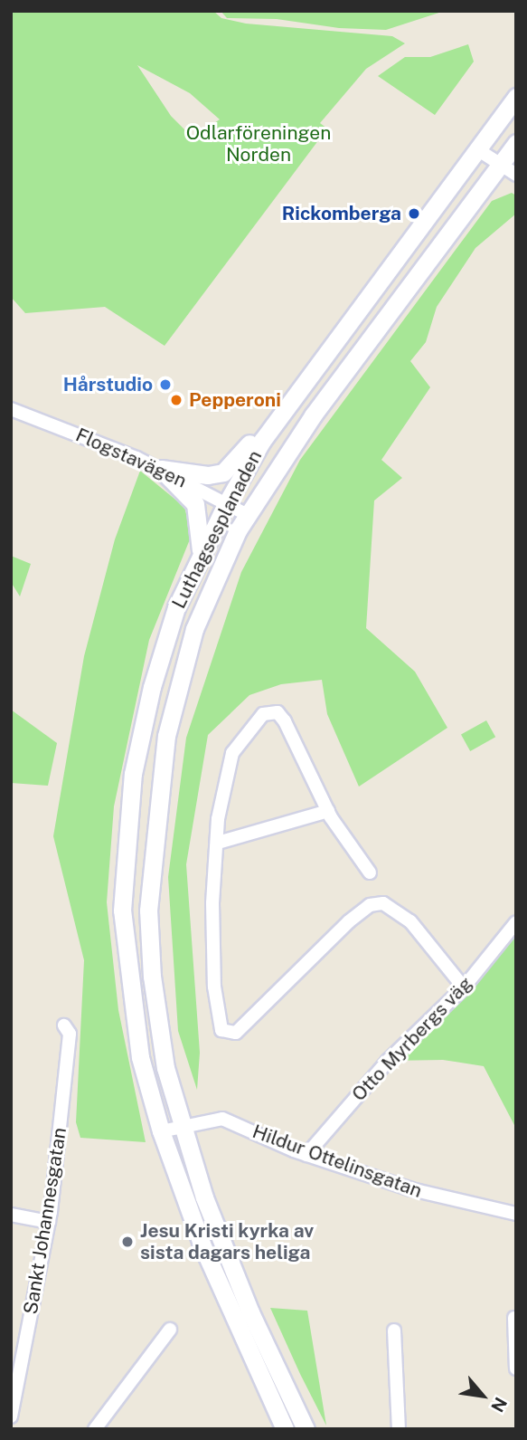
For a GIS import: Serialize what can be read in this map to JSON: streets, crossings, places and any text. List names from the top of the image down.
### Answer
{
  "streets": {
    "main road": ["Luthagsesplanaden"],
    "street": [
      "Flogstavägen",
      "Otto Myrbergs väg",
      "Hildur Ottelinsgatan",
      "Sankt Johannesgatan"
    ]
  },
  "crossings": [
    ["Flogstavägen", "Luthagsesplanaden"],
    ["Luthagsesplanaden", "Hildur Ottelinsgatan"],
    ["Otto Myrbergs väg", "Hildur Ottelinsgatan"]
  ],
  "parks": ["Odlarföreningen Norden"],
  "places": [
    "Rickomberga",
    "Hårstudio",
    "Pepperoni",
    "Jesu Kristi kyrka av sista dagars heliga"
  ],
  "north": "bottom right"
}
